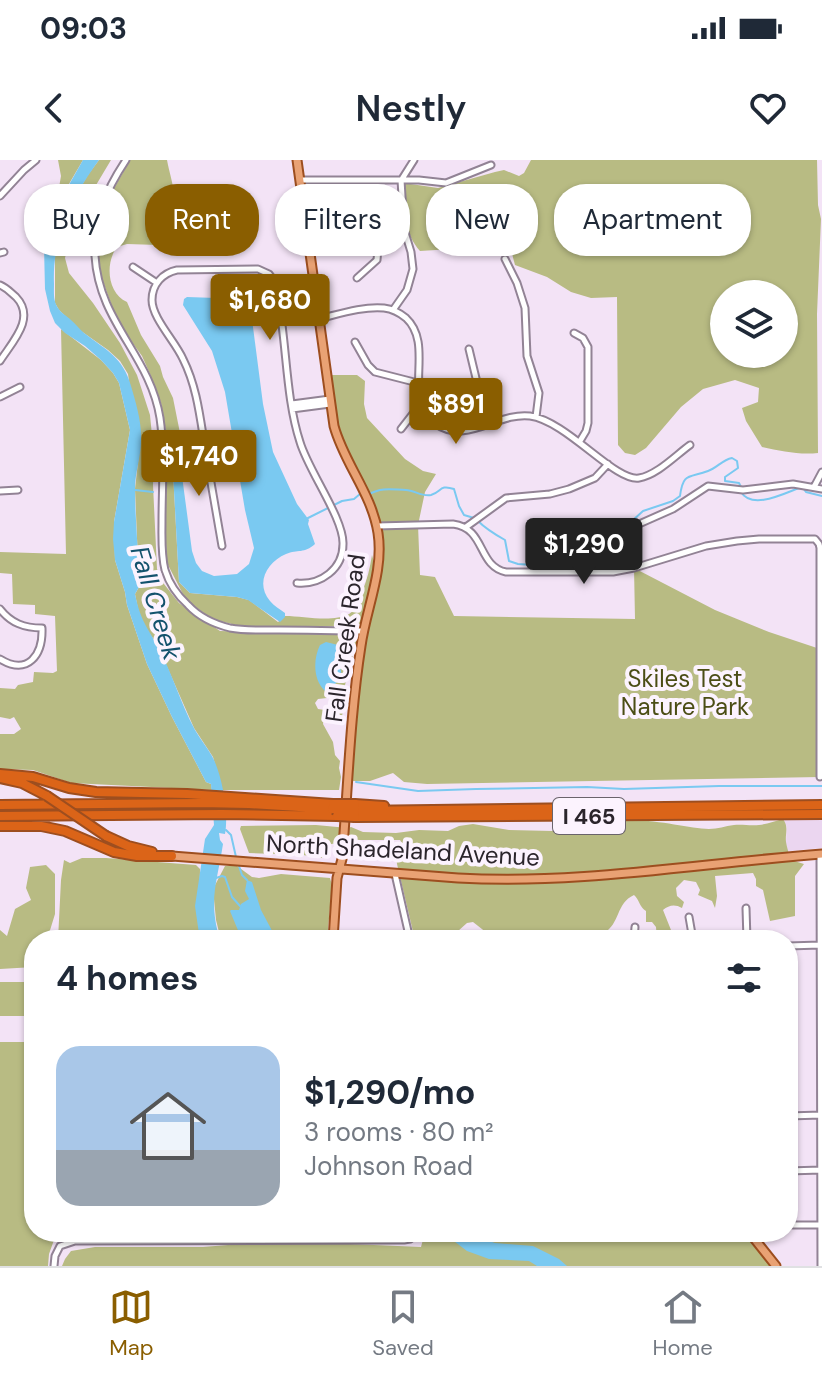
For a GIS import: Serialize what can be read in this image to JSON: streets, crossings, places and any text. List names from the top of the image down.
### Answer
{
  "streets": {
    "highway": ["I 465"],
    "main road": ["Fall Creek Road", "North Shadeland Avenue"]
  },
  "crossings": [
    ["Fall Creek Road", "North Shadeland Avenue"]
  ],
  "water": ["Fall Creek"],
  "parks": ["Skiles Test Nature Park"],
  "page": {
    "status": "09:03",
    "header": "Nestly",
    "chip": [
      "Buy",
      "Rent",
      "Filters",
      "New",
      "Apartment"
    ],
    "price": [
      "$1,680",
      "$891",
      "$1,740",
      "$1,290"
    ],
    "heading": "4 homes",
    "list": [
      {
        "name": "$1,290/mo",
        "note": "3 rooms · 80 m² · Johnson Road"
      }
    ],
    "tabs": ["Map", "Saved", "Home"]
  }
}
